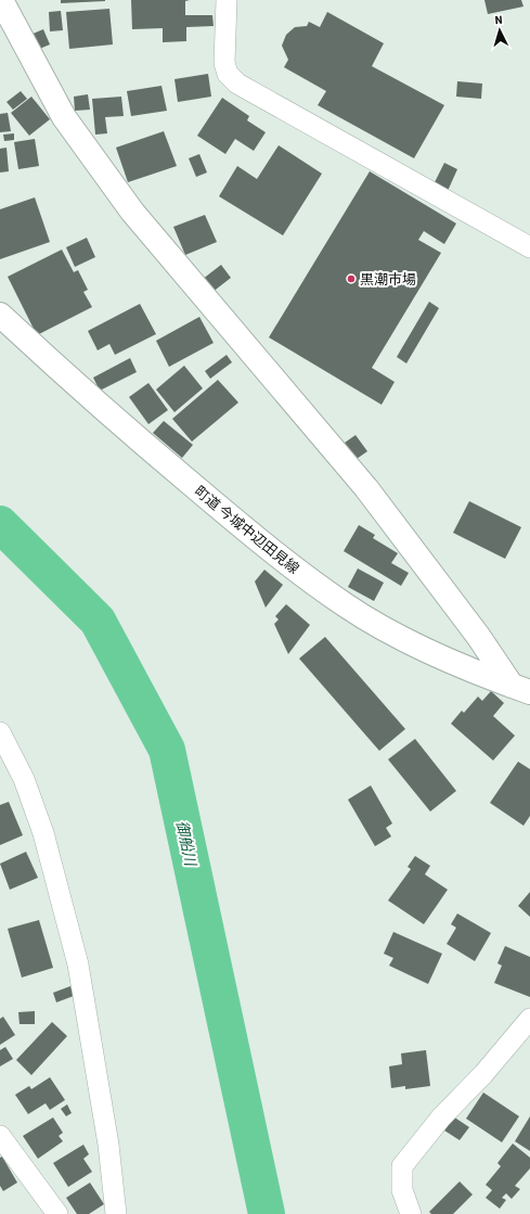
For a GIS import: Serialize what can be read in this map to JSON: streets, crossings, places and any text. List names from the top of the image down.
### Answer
{
  "streets": {
    "street": ["町道 今城中辺田見線"]
  },
  "water": ["御船川"],
  "places": ["黒潮市場"],
  "north": "top"
}
